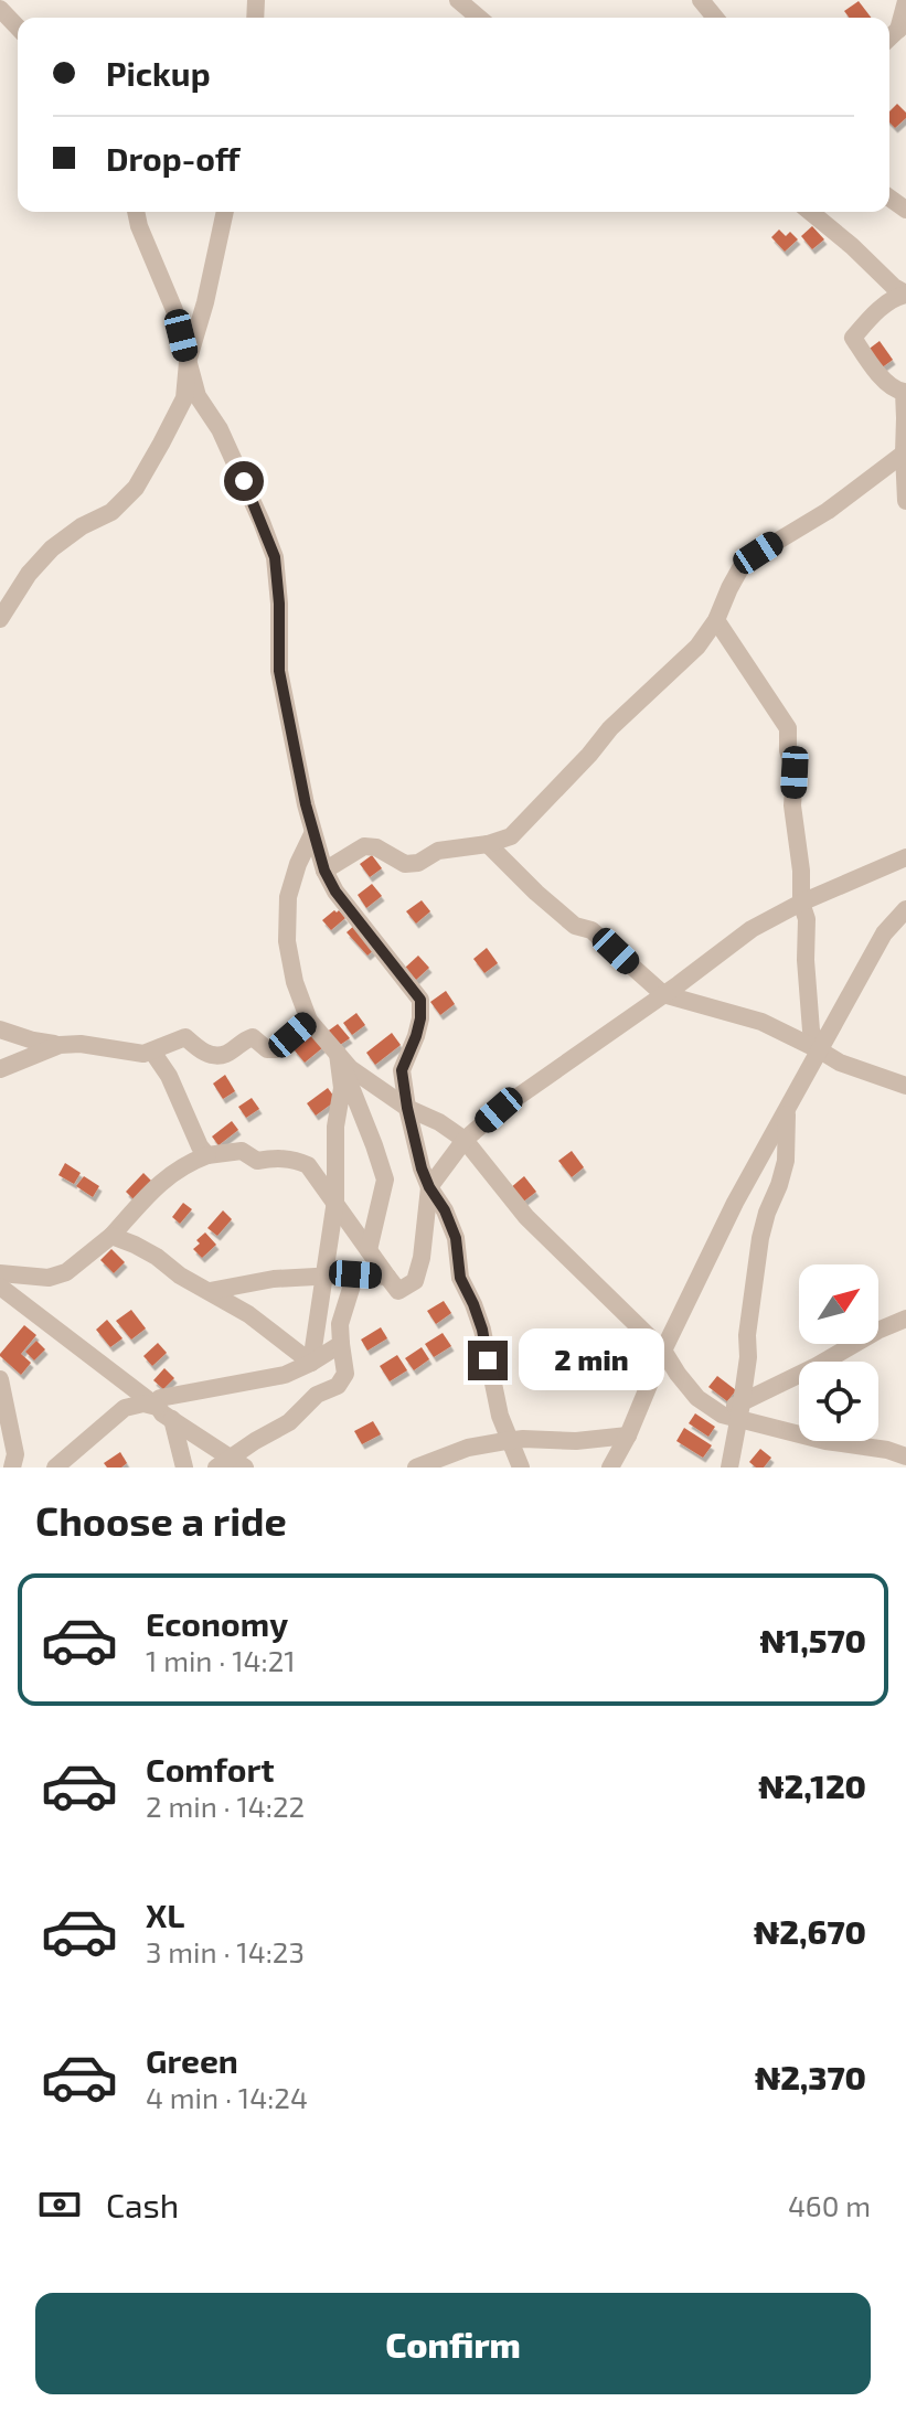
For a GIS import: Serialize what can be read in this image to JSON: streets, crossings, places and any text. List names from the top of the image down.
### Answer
{
  "north": "top right",
  "page": {
    "banner": ["Pickup", "Drop-off"],
    "bubble": "2 min",
    "heading": "Choose a ride",
    "list": [
      {
        "name": "Economy",
        "note": "1 min · 14:21",
        "value": "₦1,570"
      },
      {
        "name": "Comfort",
        "note": "2 min · 14:22",
        "value": "₦2,120"
      },
      {
        "name": "XL",
        "note": "3 min · 14:23",
        "value": "₦2,670"
      },
      {
        "name": "Green",
        "note": "4 min · 14:24",
        "value": "₦2,370"
      }
    ],
    "pay": ["Cash", "460 m"],
    "buttons": "Confirm"
  }
}
